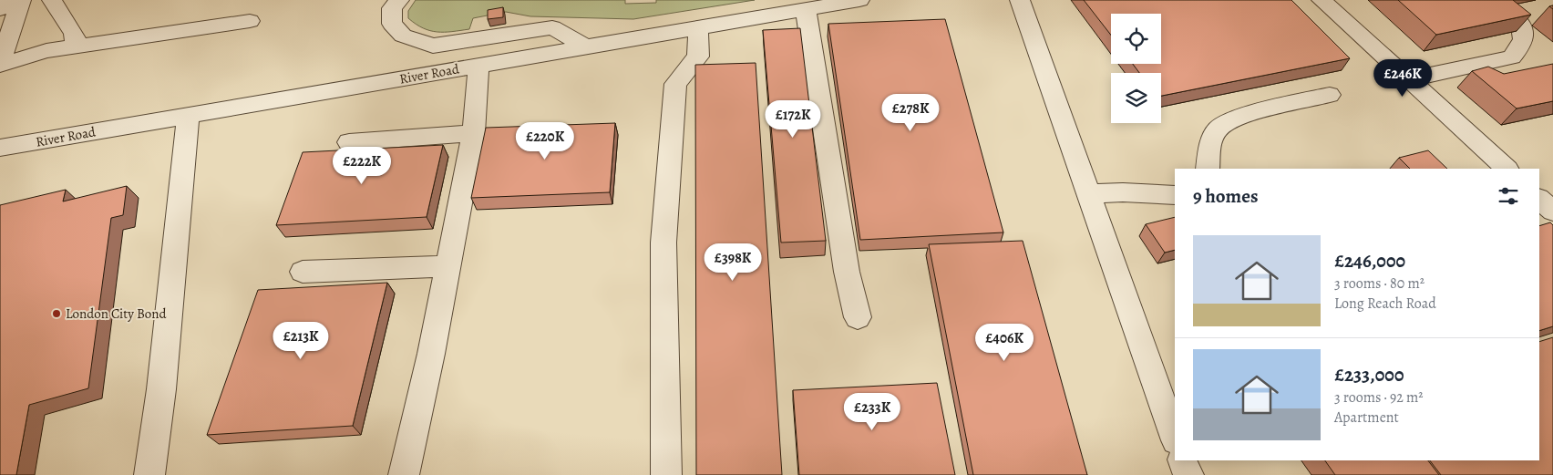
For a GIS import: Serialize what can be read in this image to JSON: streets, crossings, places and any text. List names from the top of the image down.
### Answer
{
  "streets": {
    "street": ["River Road"]
  },
  "places": ["London City Bond"],
  "page": {
    "price": [
      "£246K",
      "£278K",
      "£172K",
      "£220K",
      "£222K",
      "£398K",
      "£213K",
      "£406K",
      "£233K"
    ],
    "heading": "9 homes",
    "list": [
      {
        "name": "£246,000",
        "note": "3 rooms · 80 m² · Long Reach Road"
      },
      {
        "name": "£233,000",
        "note": "3 rooms · 92 m² · Apartment"
      }
    ]
  }
}
